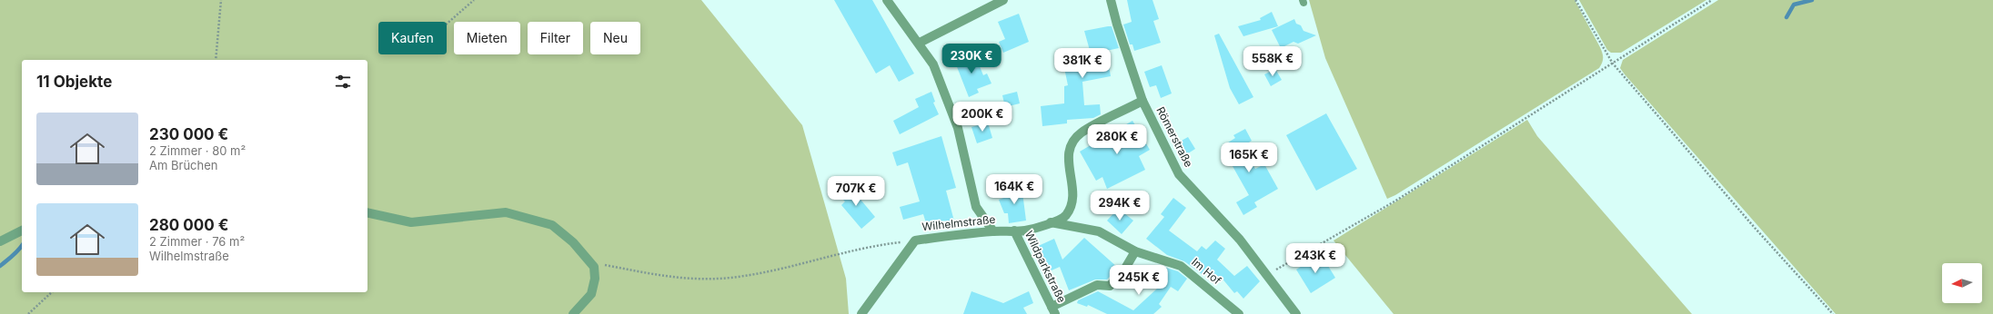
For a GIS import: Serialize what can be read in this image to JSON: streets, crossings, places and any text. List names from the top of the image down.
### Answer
{
  "streets": {
    "street": [
      "Römerstraße",
      "Wilhelmstraße",
      "Wildparkstraße",
      "Im Hof"
    ]
  },
  "crossings": [
    ["Römerstraße", "Wilhelmstraße"],
    ["Wilhelmstraße", "Wildparkstraße"],
    ["Wilhelmstraße", "Im Hof"]
  ],
  "north": "left",
  "page": {
    "chip": [
      "Kaufen",
      "Mieten",
      "Filter",
      "Neu"
    ],
    "price": [
      "230K €",
      "558K €",
      "381K €",
      "200K €",
      "280K €",
      "165K €",
      "164K €",
      "707K €",
      "294K €",
      "243K €",
      "245K €"
    ],
    "heading": "11 Objekte",
    "list": [
      {
        "name": "230 000 €",
        "note": "2 Zimmer · 80 m² · Am Brüchen"
      },
      {
        "name": "280 000 €",
        "note": "2 Zimmer · 76 m² · Wilhelmstraße"
      }
    ]
  }
}
